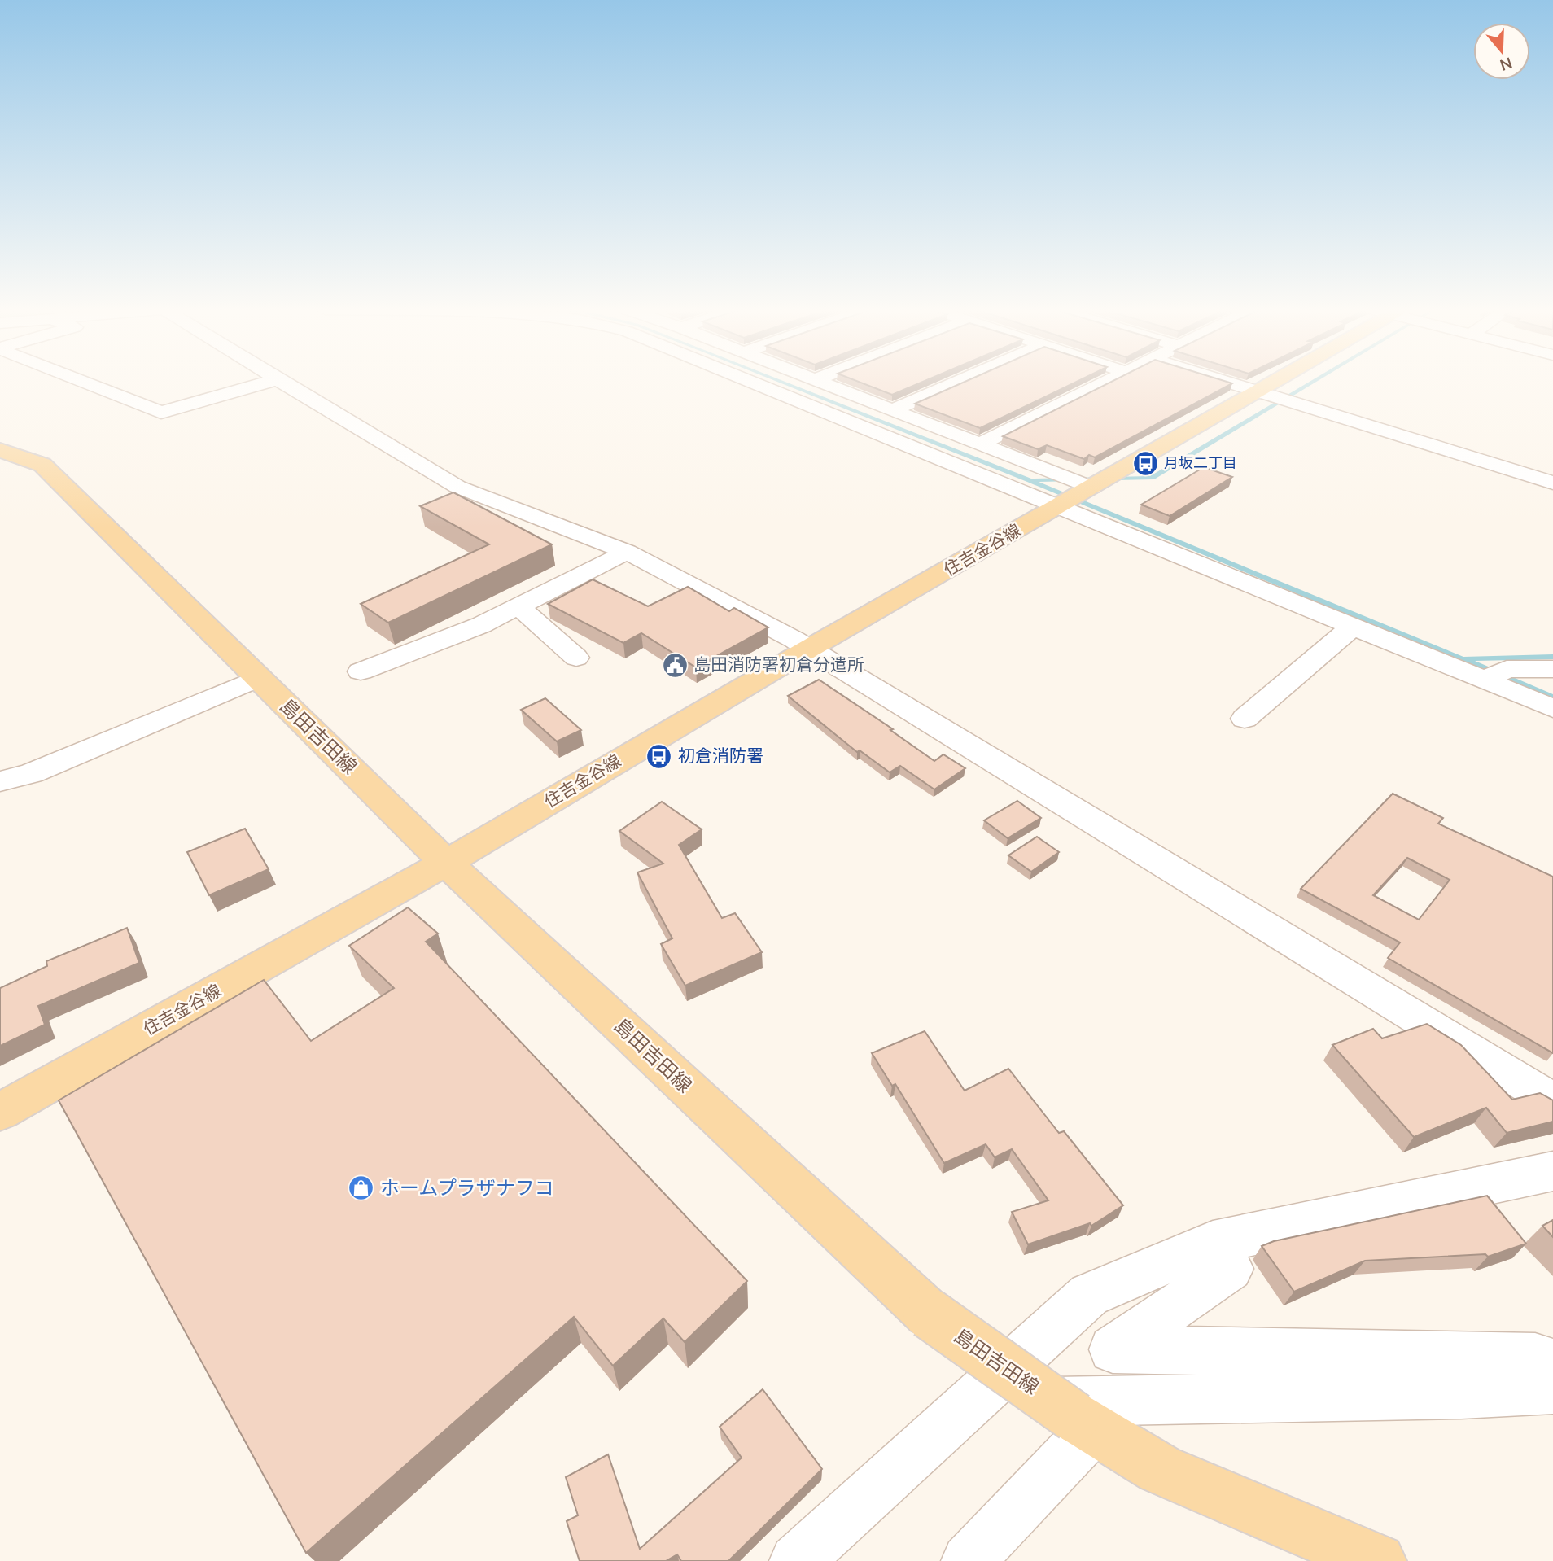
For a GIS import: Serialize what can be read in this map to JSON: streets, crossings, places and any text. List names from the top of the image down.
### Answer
{
  "streets": {
    "main road": ["住吉金谷線", "島田吉田線"]
  },
  "crossings": [
    ["住吉金谷線", "島田吉田線"]
  ],
  "places": {
    "bus stop": ["月坂二丁目", "初倉消防署"],
    "public building": ["島田消防署初倉分遣所"],
    "shop": ["ホームプラザナフコ"]
  },
  "north": "bottom"
}
